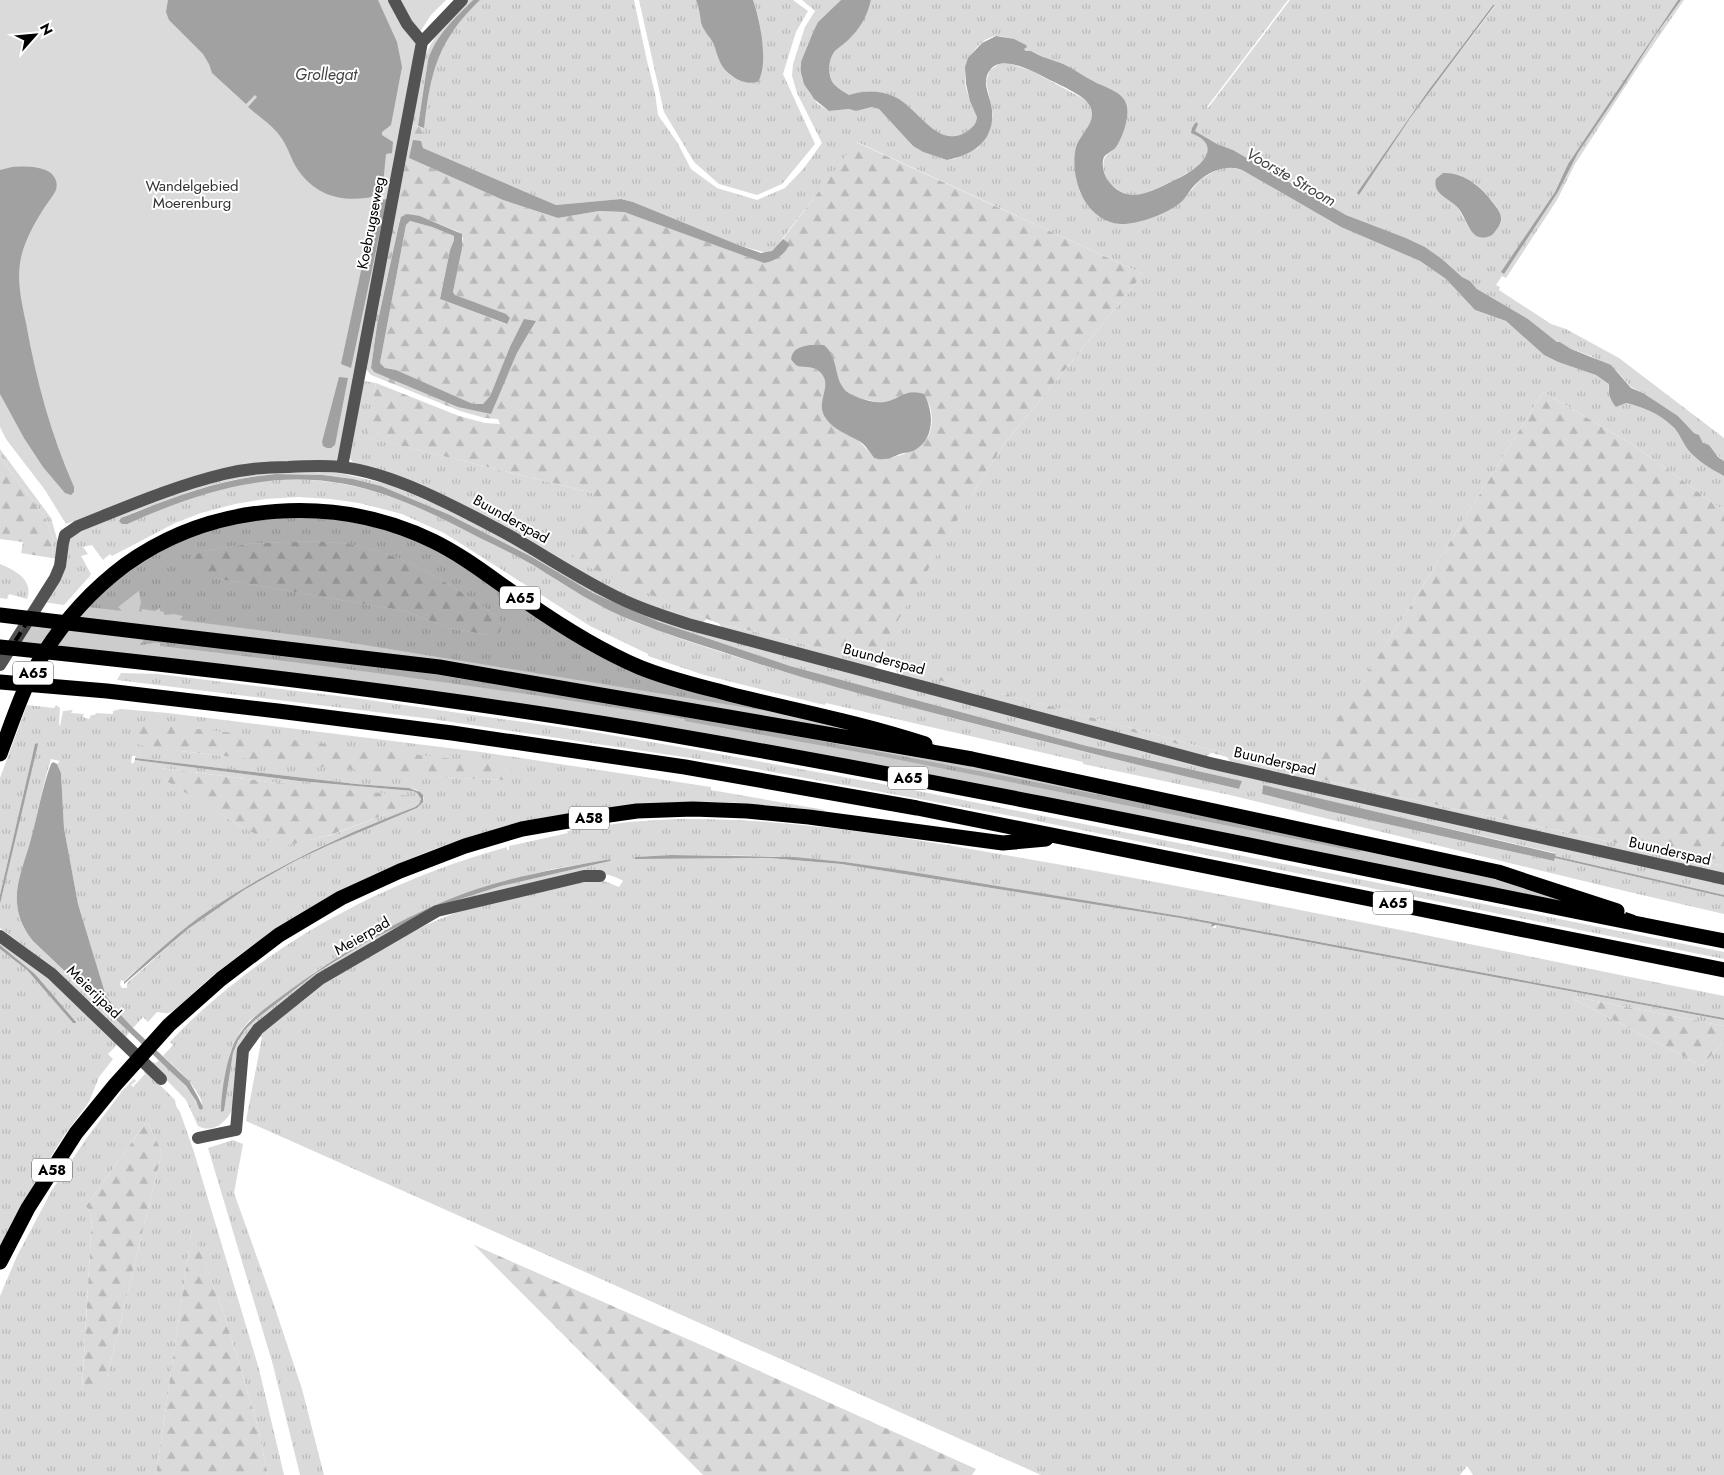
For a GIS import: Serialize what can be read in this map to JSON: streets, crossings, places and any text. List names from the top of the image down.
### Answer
{
  "streets": {
    "highway": ["A65", "A58"],
    "street": [
      "Koebrugseweg",
      "Buunderspad",
      "Meierpad",
      "Meierijpad"
    ]
  },
  "crossings": [
    ["Koebrugseweg", "Buunderspad"],
    ["A65", "A58"]
  ],
  "water": ["Grollegat", "Voorste Stroom"],
  "parks": ["Wandelgebied Moerenburg"],
  "north": "top right"
}
